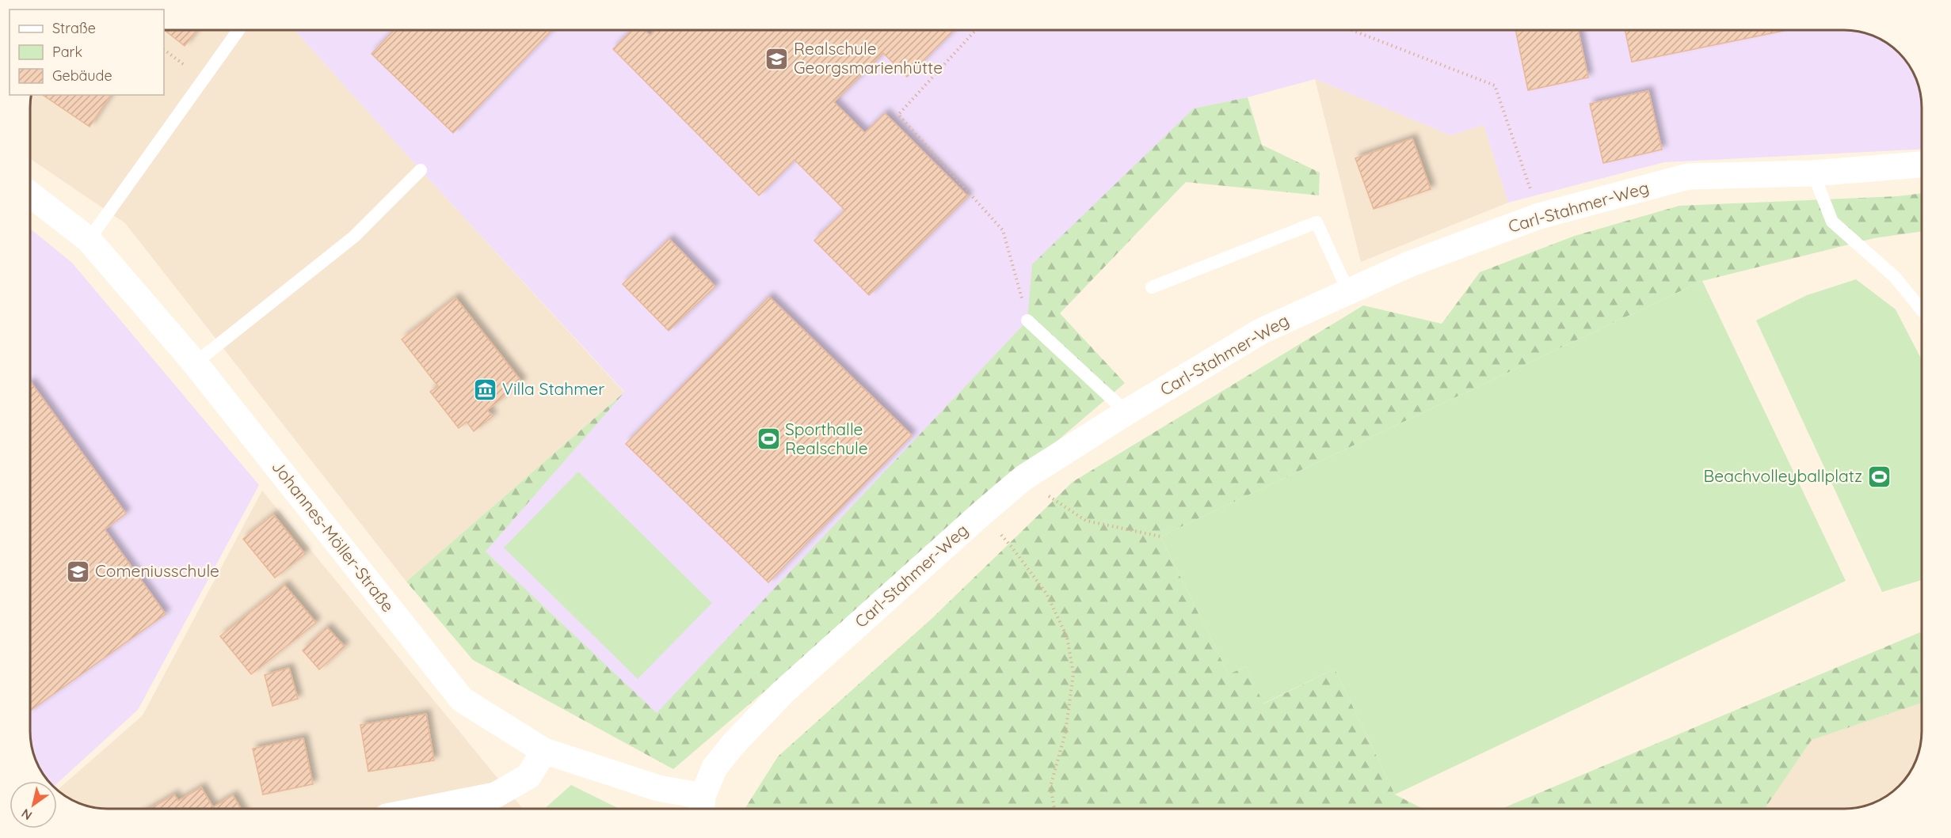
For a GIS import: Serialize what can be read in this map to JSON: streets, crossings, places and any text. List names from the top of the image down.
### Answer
{
  "streets": {
    "street": ["Carl-Stahmer-Weg", "Johannes-Möller-Straße"]
  },
  "crossings": [
    ["Carl-Stahmer-Weg", "Johannes-Möller-Straße"]
  ],
  "places": {
    "school or university": ["Realschule Georgsmarienhütte", "Comeniusschule"],
    "museum": ["Villa Stahmer"],
    "sports": ["Sporthalle Realschule", "Beachvolleyballplatz"]
  },
  "legend": ["Straße", "Park", "Gebäude"],
  "north": "bottom left"
}
